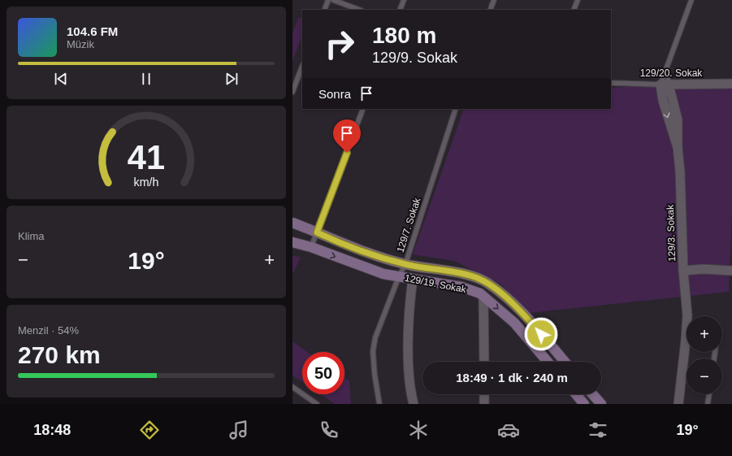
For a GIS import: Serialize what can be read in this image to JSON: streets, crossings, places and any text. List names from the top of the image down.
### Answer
{
  "streets": {
    "main road": ["129/19. Sokak"],
    "street": ["129/20. Sokak", "129/3. Sokak"],
    "lane": ["129/7. Sokak"]
  },
  "crossings": [
    ["129/20. Sokak", "129/3. Sokak"],
    ["129/7. Sokak", "129/19. Sokak"]
  ],
  "page": {
    "turn": ["180 m", "129/9. Sokak"],
    "song": ["104.6 FM", "Müzik"],
    "then": "Sonra",
    "tile": [
      "Klima",
      ["Menzil · 54%", "270 km"]
    ],
    "heat": ["−", "19°", "+"],
    "map_buttons": ["+", "−"],
    "limit": "50",
    "trip": "18:49 · 1 dk · 240 m",
    "tabs": ["18:48", "19°"],
    "gauge": ["41", "km/h"]
  }
}
